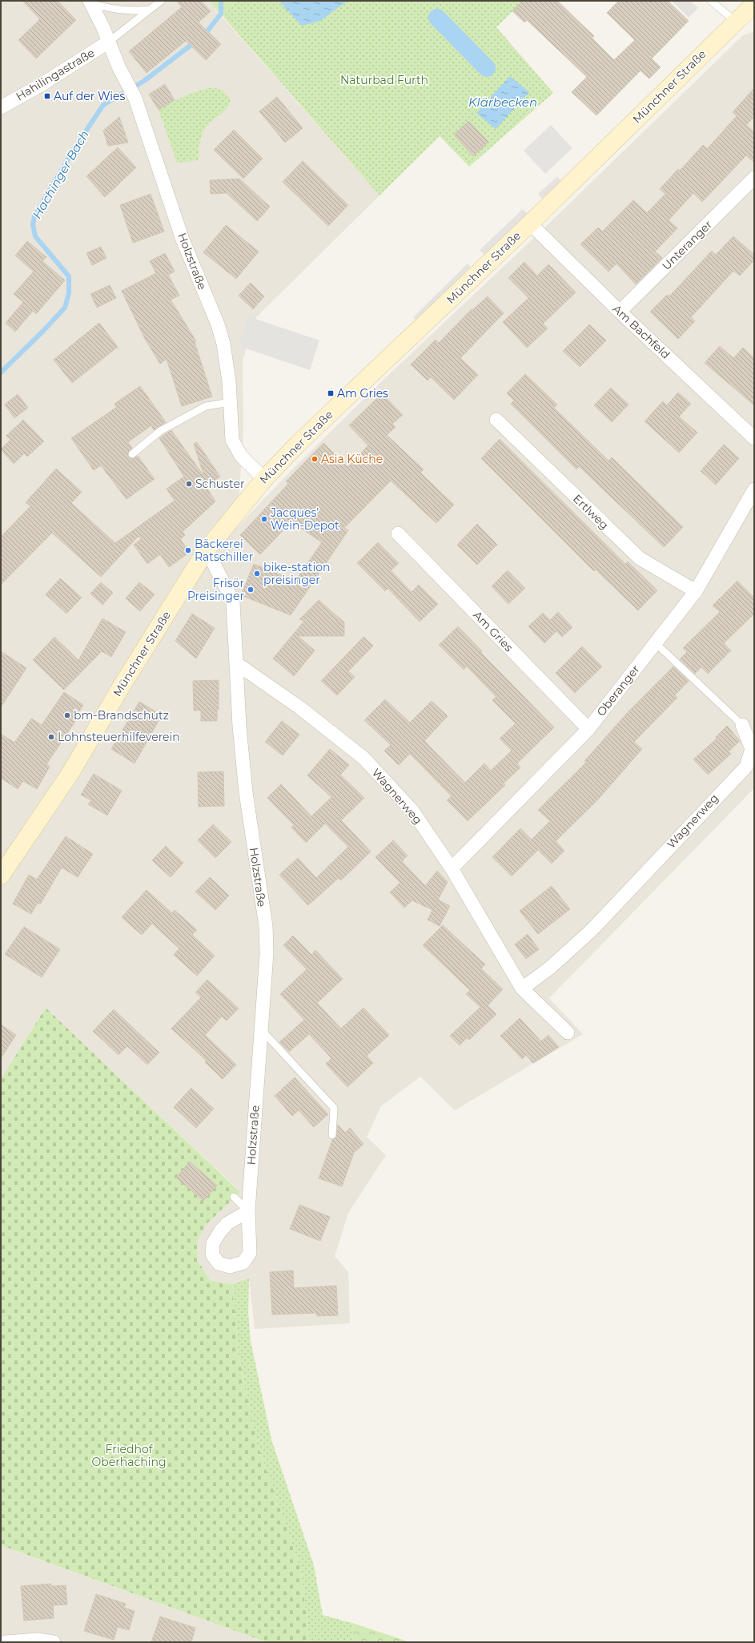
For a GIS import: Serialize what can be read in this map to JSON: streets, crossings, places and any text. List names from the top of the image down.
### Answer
{
  "streets": {
    "main road": ["Münchner Straße"],
    "street": [
      "Hahilingastraße",
      "Unteranger",
      "Holzstraße",
      "Am Bachfeld",
      "Ertlweg",
      "Am Gries",
      "Oberanger",
      "Wagnerweg"
    ]
  },
  "crossings": [
    ["Hahilingastraße", "Holzstraße"],
    ["Münchner Straße", "Holzstraße"],
    ["Münchner Straße", "Am Bachfeld"],
    ["Unteranger", "Am Bachfeld"],
    ["Holzstraße", "Wagnerweg"],
    ["Ertlweg", "Oberanger"],
    ["Am Gries", "Oberanger"],
    ["Oberanger", "Wagnerweg"]
  ],
  "water": ["Klärbecken", "Hachinger Bach"],
  "parks": ["Naturbad Furth", "Friedhof Oberhaching"],
  "places": {
    "transit": ["Auf der Wies", "Am Gries"],
    "other": [
      "Asia Küche",
      "Schuster",
      "Jacques’ Wein-Depot",
      "Bäckerei Ratschiller",
      "bike-station preisinger",
      "Frisör Preisinger",
      "bm-Brandschutz",
      "Lohnsteuerhilfeverein"
    ]
  }
}
